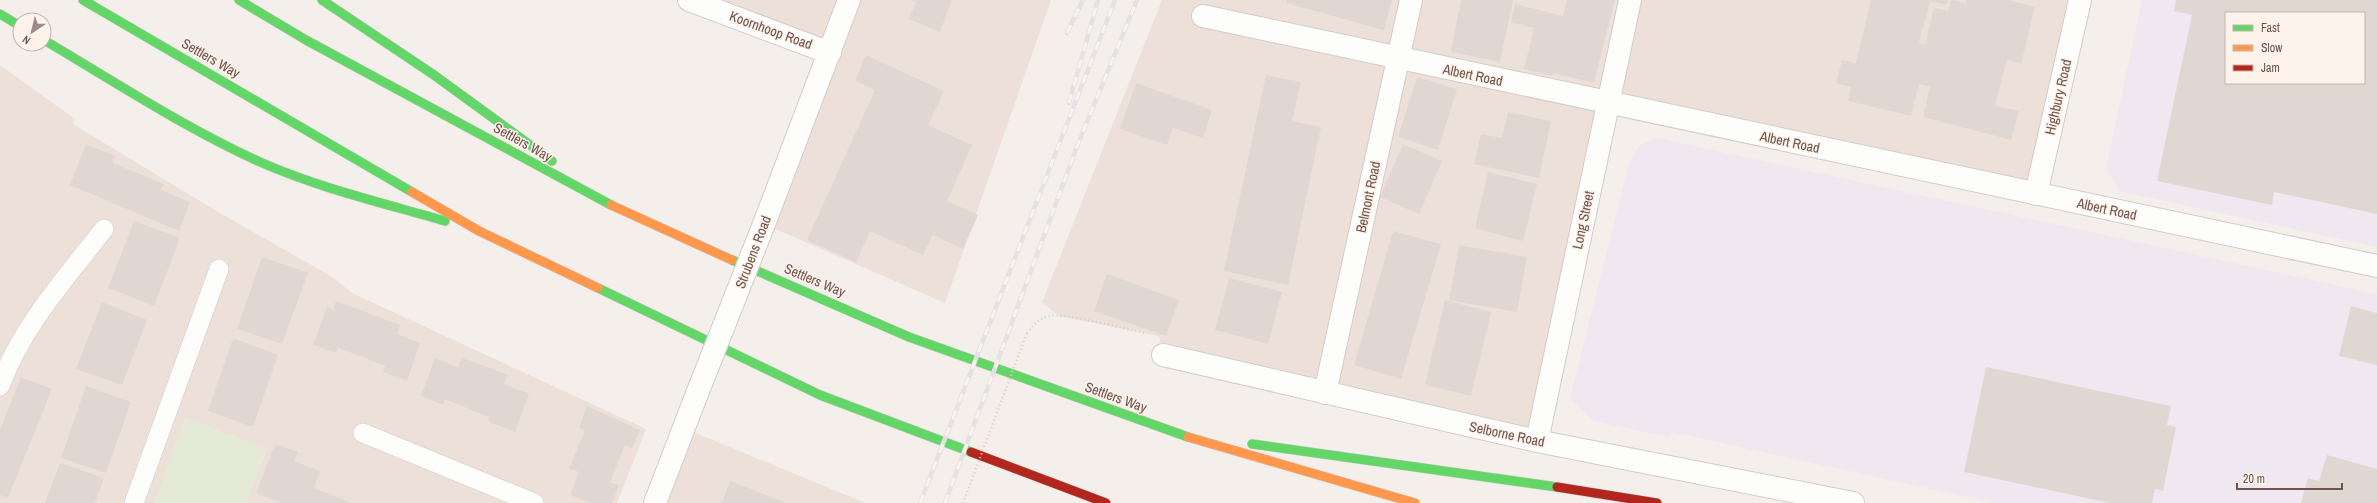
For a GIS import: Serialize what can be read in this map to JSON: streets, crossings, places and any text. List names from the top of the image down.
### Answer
{
  "streets": {
    "highway": ["Settlers Way"],
    "street": [
      "Koornhoop Road",
      "Albert Road",
      "Highbury Road",
      "Belmont Road",
      "Long Street",
      "Strubens Road",
      "Selborne Road"
    ]
  },
  "crossings": [
    ["Koornhoop Road", "Strubens Road"],
    ["Albert Road", "Highbury Road"],
    ["Albert Road", "Belmont Road"],
    ["Albert Road", "Long Street"],
    ["Belmont Road", "Selborne Road"],
    ["Long Street", "Selborne Road"]
  ],
  "legend": ["Fast", "Slow", "Jam"],
  "scale_bar": "20 m",
  "north": "bottom left"
}
